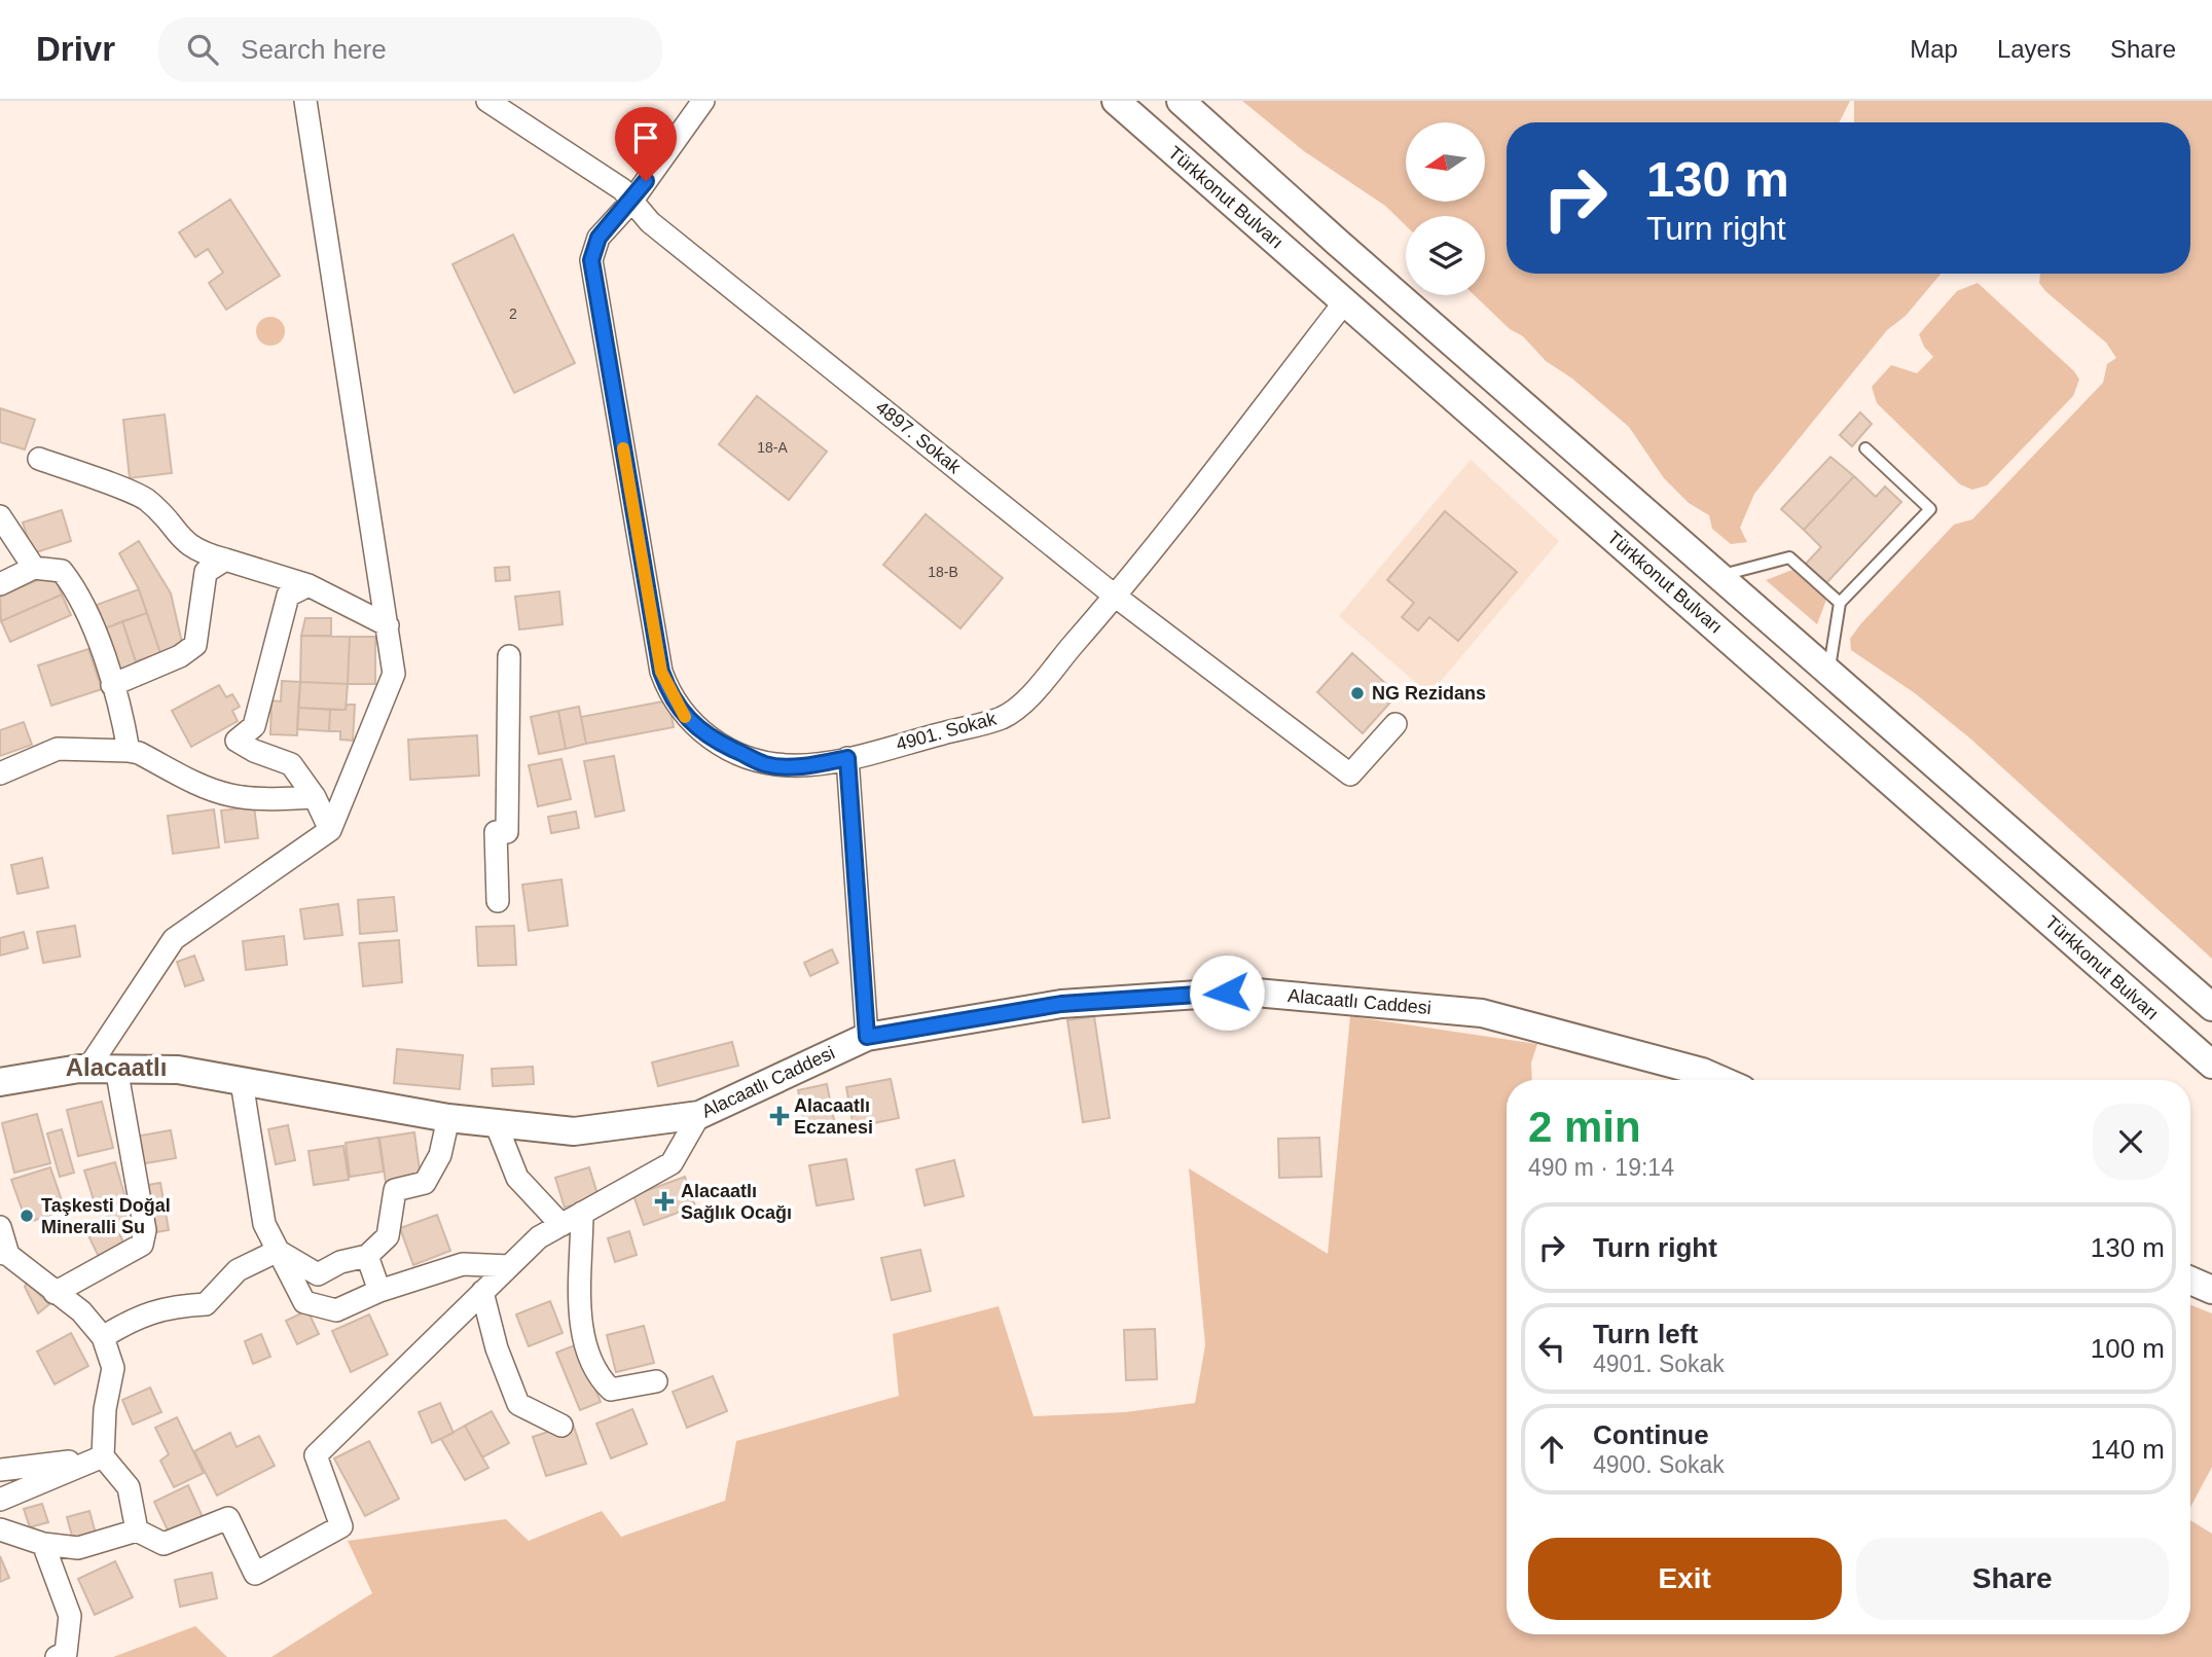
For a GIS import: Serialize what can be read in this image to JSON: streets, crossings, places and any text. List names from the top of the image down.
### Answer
{
  "streets": {
    "street": [
      "Türkkonut Bulvarı",
      "4897. Sokak",
      "4901. Sokak",
      "Alacaatlı Caddesi"
    ]
  },
  "crossings": [
    ["Türkkonut Bulvarı", "4901. Sokak"],
    ["4897. Sokak", "4901. Sokak"]
  ],
  "districts": ["Alacaatlı"],
  "places": {
    "other": ["NG Rezidans", "Taşkesti Doğal Mineralli Su"],
    "health": ["Alacaatlı Eczanesi", "Alacaatlı Sağlık Ocağı"]
  },
  "house_numbers": ["2", "18-A", "18-B"],
  "north": "left",
  "page": {
    "header": "Drivr",
    "search": "Search here",
    "nav": ["Map", "Layers", "Share"],
    "turn": ["130 m", "Turn right"],
    "heading": ["2 min", "490 m · 19:14"],
    "list": [
      {
        "name": "Turn right",
        "value": "130 m"
      },
      {
        "name": "Turn left",
        "note": "4901. Sokak",
        "value": "100 m"
      },
      {
        "name": "Continue",
        "note": "4900. Sokak",
        "value": "140 m"
      }
    ],
    "buttons": ["Exit", "Share"]
  }
}
